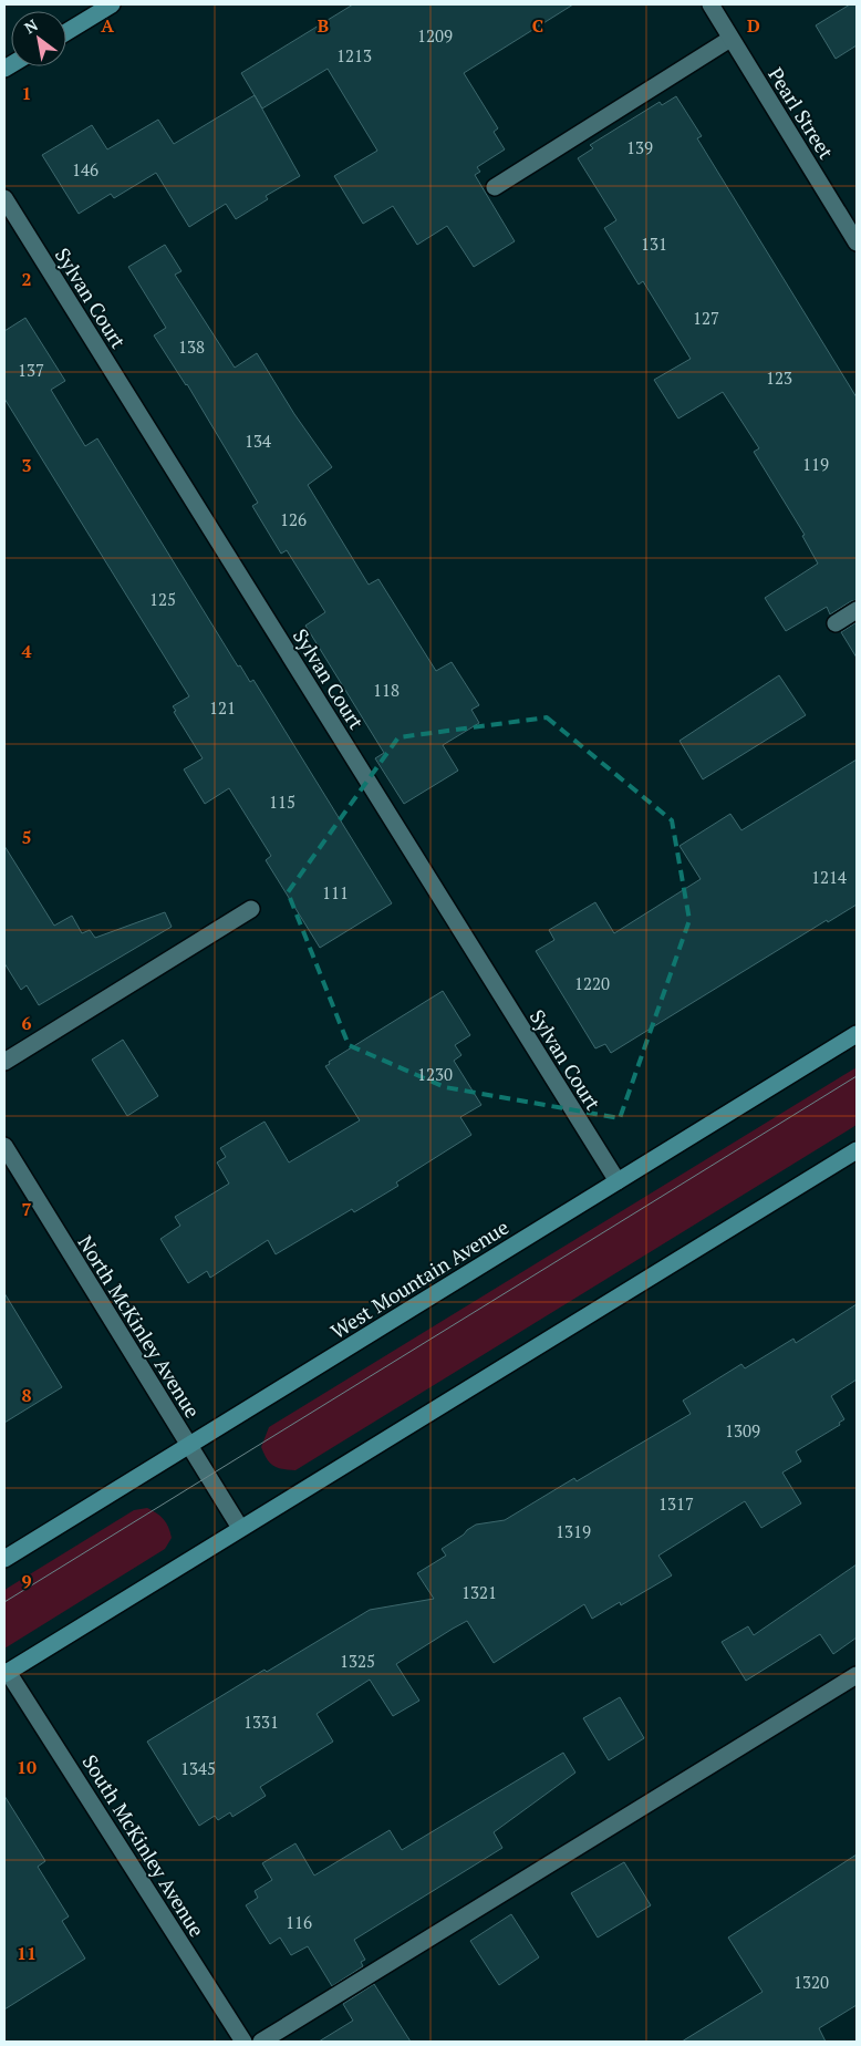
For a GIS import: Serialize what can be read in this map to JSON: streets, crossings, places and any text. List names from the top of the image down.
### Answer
{
  "streets": {
    "street": [
      "Pearl Street",
      "Sylvan Court",
      "West Mountain Avenue",
      "North McKinley Avenue",
      "South McKinley Avenue"
    ]
  },
  "crossings": [
    ["Sylvan Court", "West Mountain Avenue"],
    ["West Mountain Avenue", "North McKinley Avenue"]
  ],
  "house_numbers": [
    "1209",
    "1213",
    "139",
    "146",
    "131",
    "127",
    "138",
    "137",
    "123",
    "134",
    "119",
    "126",
    "125",
    "118",
    "121",
    "115",
    "1214",
    "111",
    "1220",
    "1230",
    "1309",
    "1317",
    "1319",
    "1321",
    "1325",
    "1331",
    "1345",
    "116",
    "1320"
  ],
  "north": "top left",
  "grid": {
    "columns": [
      "A",
      "B",
      "C",
      "D"
    ],
    "rows": [
      "1",
      "2",
      "3",
      "4",
      "5",
      "6",
      "7",
      "8",
      "9",
      "10",
      "11"
    ]
  }
}
